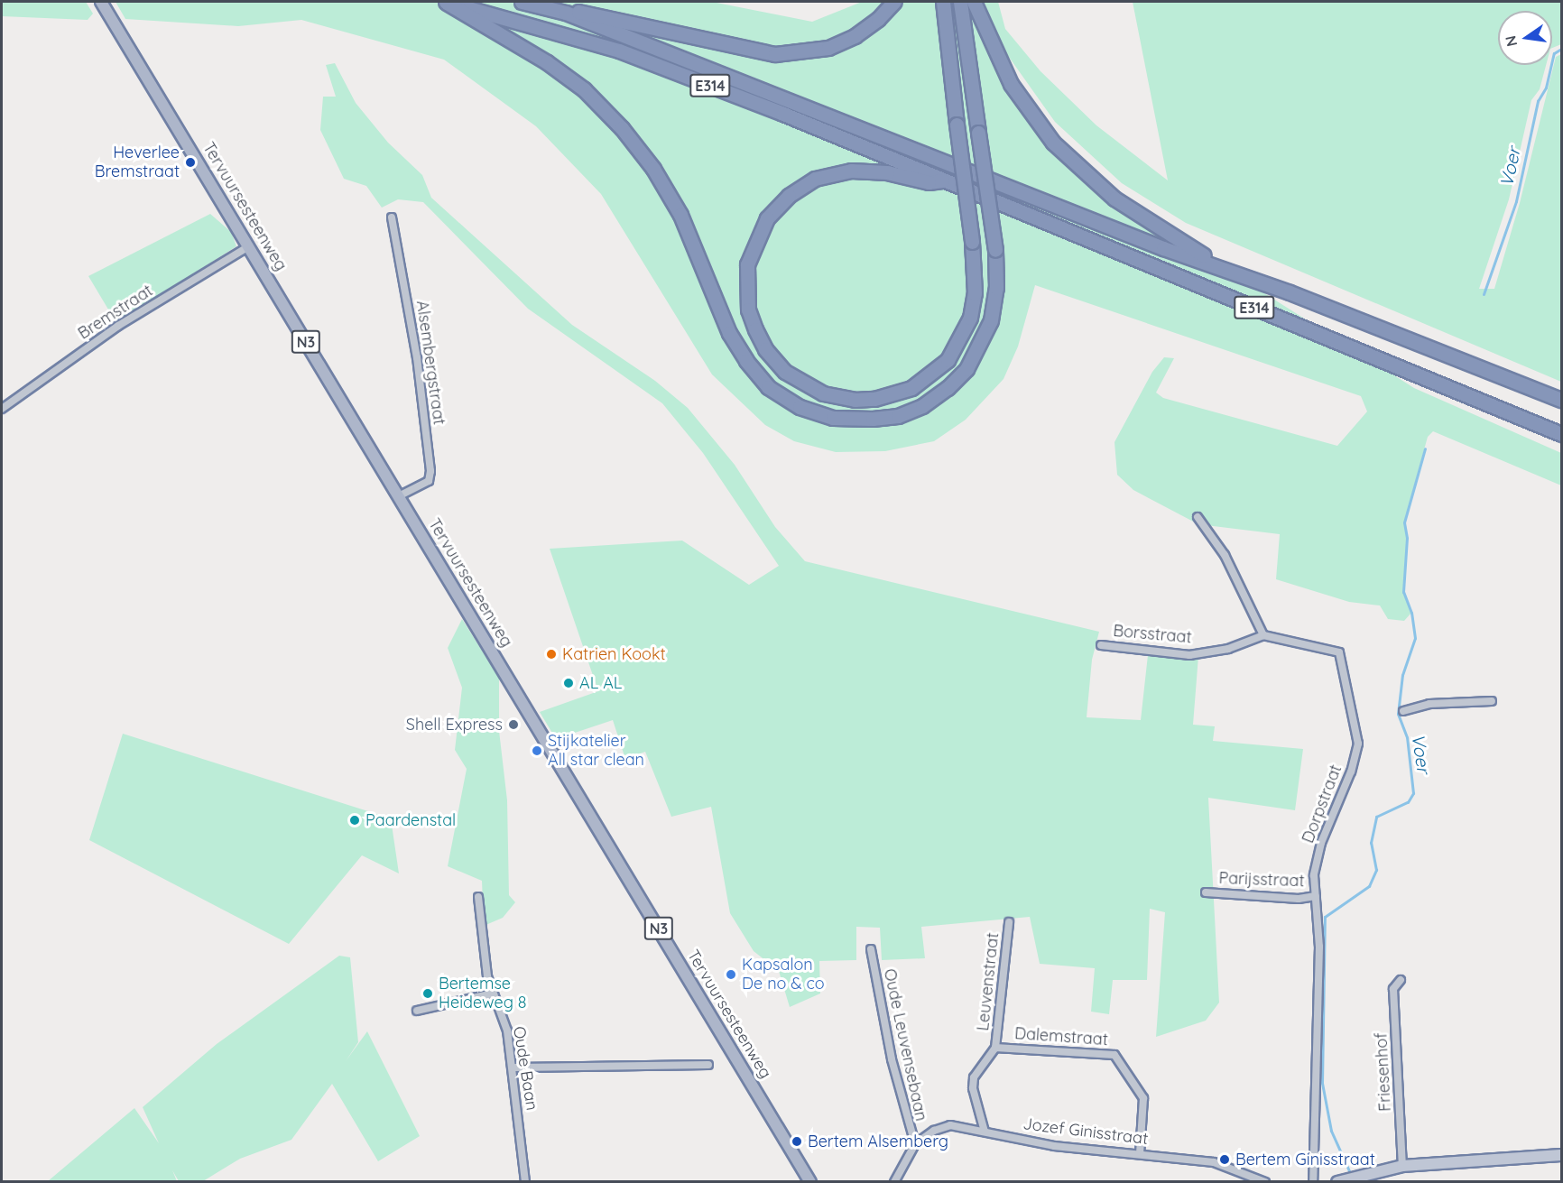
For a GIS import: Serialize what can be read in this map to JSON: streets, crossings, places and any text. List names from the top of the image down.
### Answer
{
  "streets": {
    "highway": ["E314"],
    "main road": ["Tervuursesteenweg", "N3"],
    "street": [
      "Bremstraat",
      "Alsembergstraat",
      "Borsstraat",
      "Dorpstraat",
      "Parijsstraat",
      "Leuvenstraat",
      "Dalemstraat",
      "Oude Leuvensebaan",
      "Oude Baan",
      "Friesenhof",
      "Jozef Ginisstraat"
    ]
  },
  "crossings": [
    ["Tervuursesteenweg", "Bremstraat"],
    ["Tervuursesteenweg", "Alsembergstraat"],
    ["Borsstraat", "Dorpstraat"],
    ["Dorpstraat", "Parijsstraat"],
    ["Leuvenstraat", "Dalemstraat"],
    ["Leuvenstraat", "Jozef Ginisstraat"],
    ["Dalemstraat", "Jozef Ginisstraat"],
    ["Oude Leuvensebaan", "Jozef Ginisstraat"]
  ],
  "water": ["Voer"],
  "places": [
    "Heverlee Bremstraat",
    "Katrien Kookt",
    "AL AL",
    "Shell Express",
    "Stijkatelier All star clean",
    "Paardenstal",
    "Kapsalon De no & co",
    "Bertemse Heideweg 8",
    "Bertem Alsemberg",
    "Bertem Ginisstraat"
  ],
  "north": "left"
}
